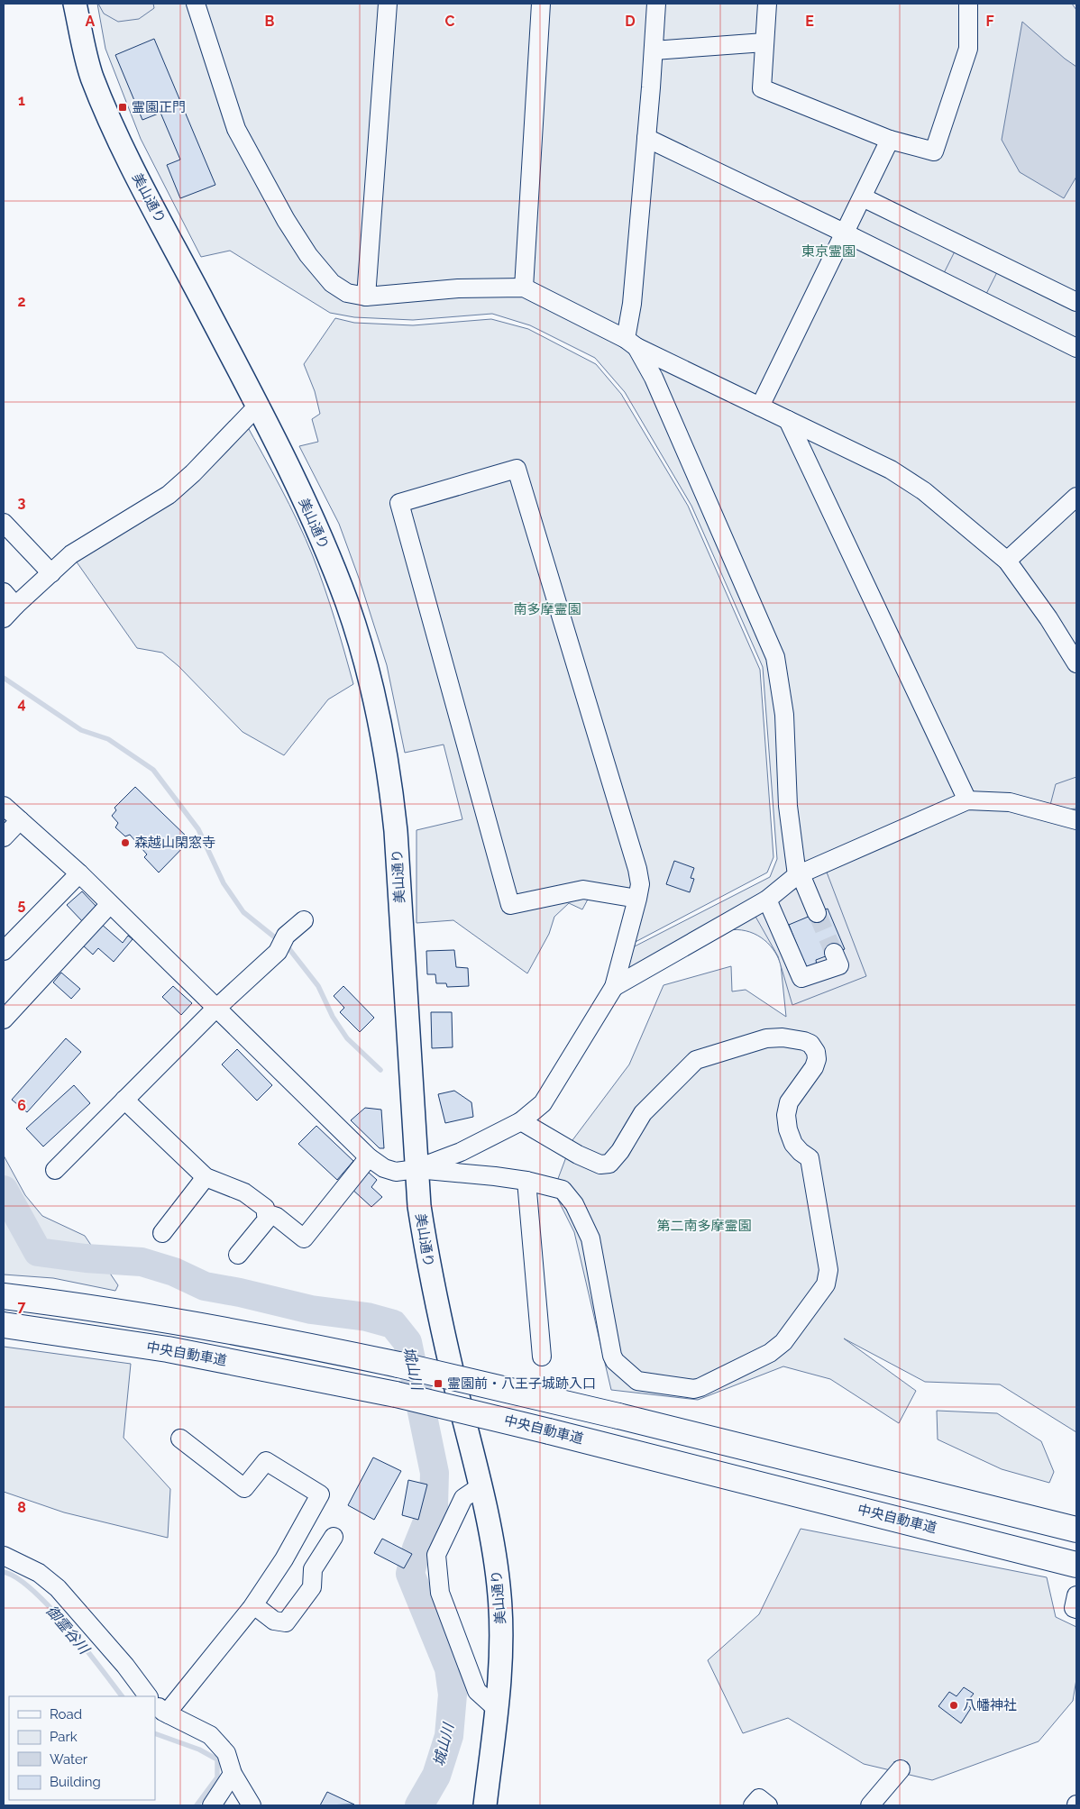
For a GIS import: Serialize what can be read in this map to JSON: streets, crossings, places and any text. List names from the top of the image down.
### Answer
{
  "streets": {
    "highway": ["中央自動車道"],
    "main road": ["美山通り"]
  },
  "water": ["城山川", "御霊谷川"],
  "parks": ["東京霊園", "南多摩霊園", "第二南多摩霊園"],
  "places": {
    "transit": ["霊園正門", "霊園前・八王子城跡入口"],
    "other": ["森越山閑窓寺", "八幡神社"]
  },
  "legend": [
    "Road",
    "Park",
    "Water",
    "Building"
  ],
  "grid": {
    "columns": [
      "A",
      "B",
      "C",
      "D",
      "E",
      "F"
    ],
    "rows": [
      "1",
      "2",
      "3",
      "4",
      "5",
      "6",
      "7",
      "8"
    ]
  }
}
